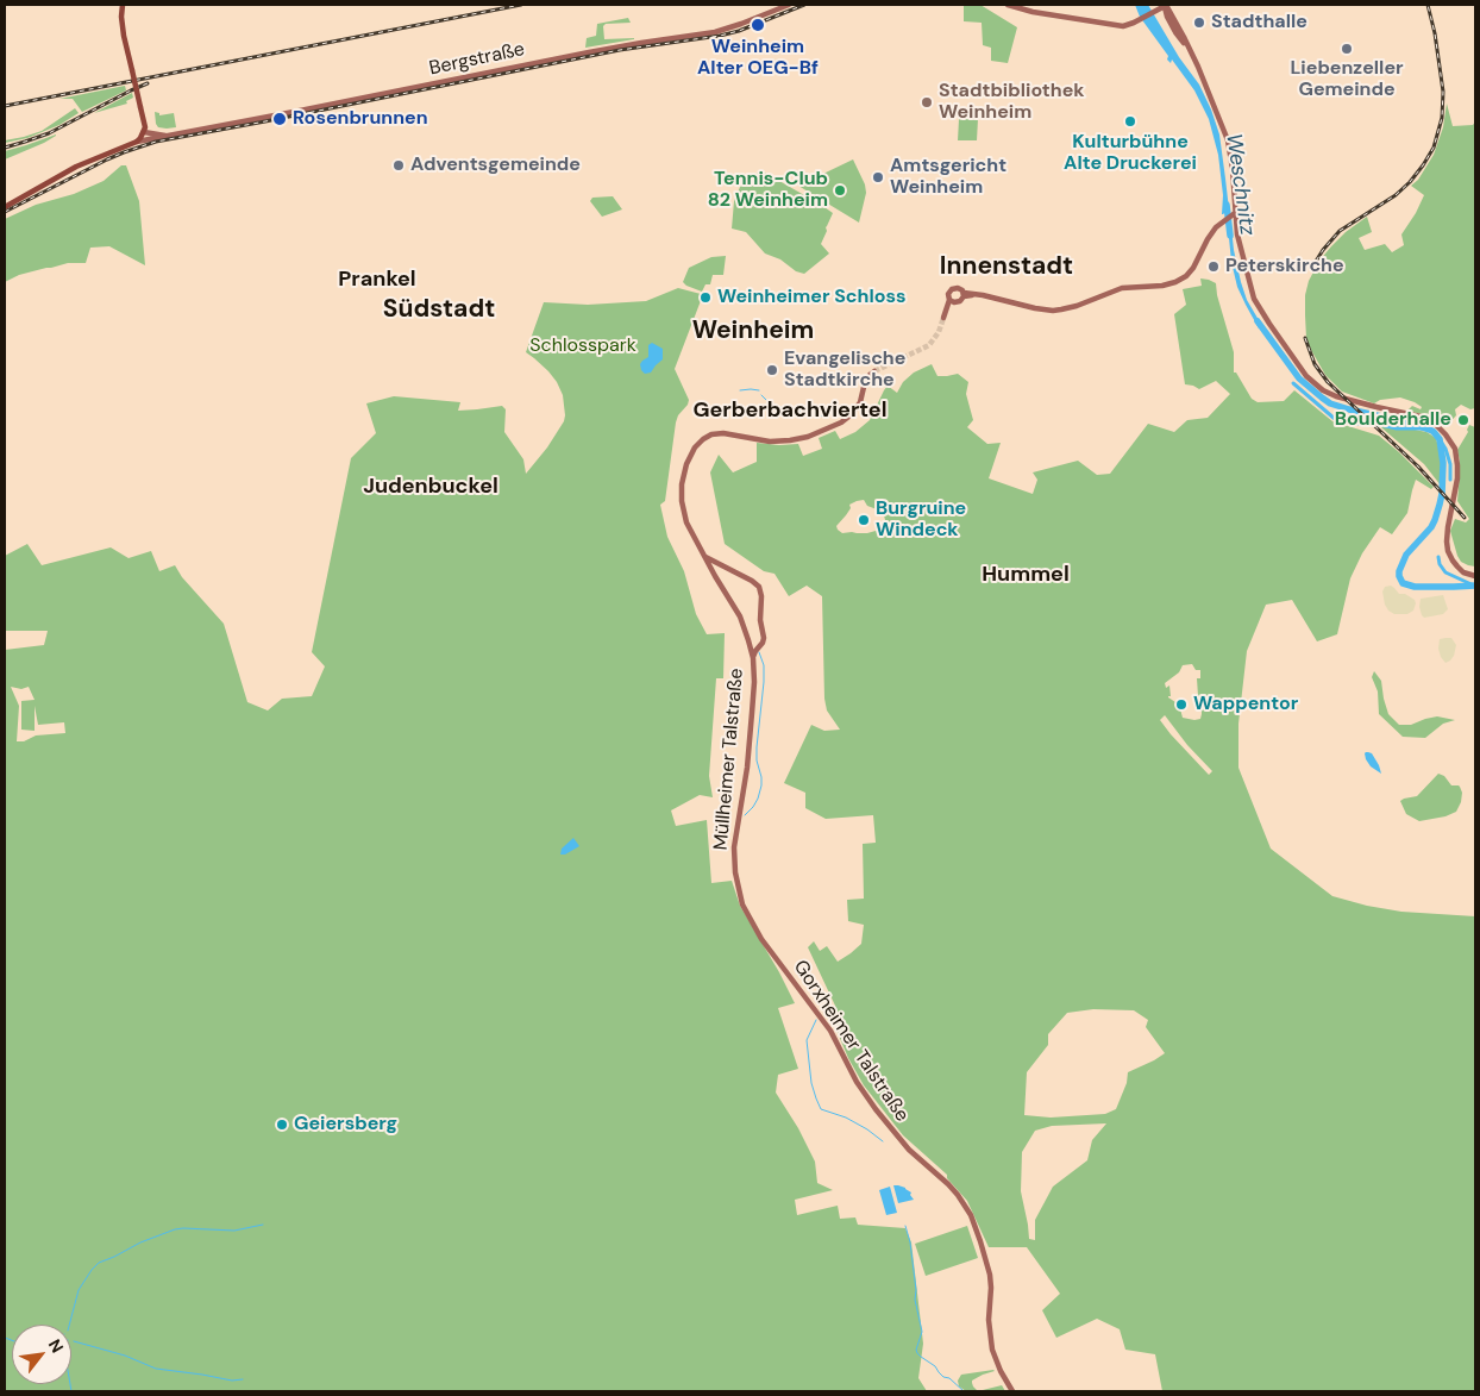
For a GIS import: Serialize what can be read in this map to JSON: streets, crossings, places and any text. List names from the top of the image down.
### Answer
{
  "streets": {
    "main road": ["Bergstraße", "Müllheimer Talstraße", "Gorxheimer Talstraße"]
  },
  "crossings": [
    ["Müllheimer Talstraße", "Gorxheimer Talstraße"]
  ],
  "districts": [
    "Innenstadt",
    "Prankel",
    "Südstadt",
    "Weinheim",
    "Gerberbachviertel",
    "Judenbuckel",
    "Hummel"
  ],
  "water": ["Weschnitz"],
  "parks": ["Schlosspark"],
  "places": [
    "Stadthalle",
    "Weinheim Alter OEG-Bf",
    "Liebenzeller Gemeinde",
    "Stadtbibliothek Weinheim",
    "Rosenbrunnen",
    "Kulturbühne Alte Druckerei",
    "Adventsgemeinde",
    "Amtsgericht Weinheim",
    "Tennis-Club 82 Weinheim",
    "Peterskirche",
    "Weinheimer Schloss",
    "Evangelische Stadtkirche",
    "Boulderhalle",
    "Burgruine Windeck",
    "Wappentor",
    "Geiersberg"
  ],
  "north": "top right"
}
